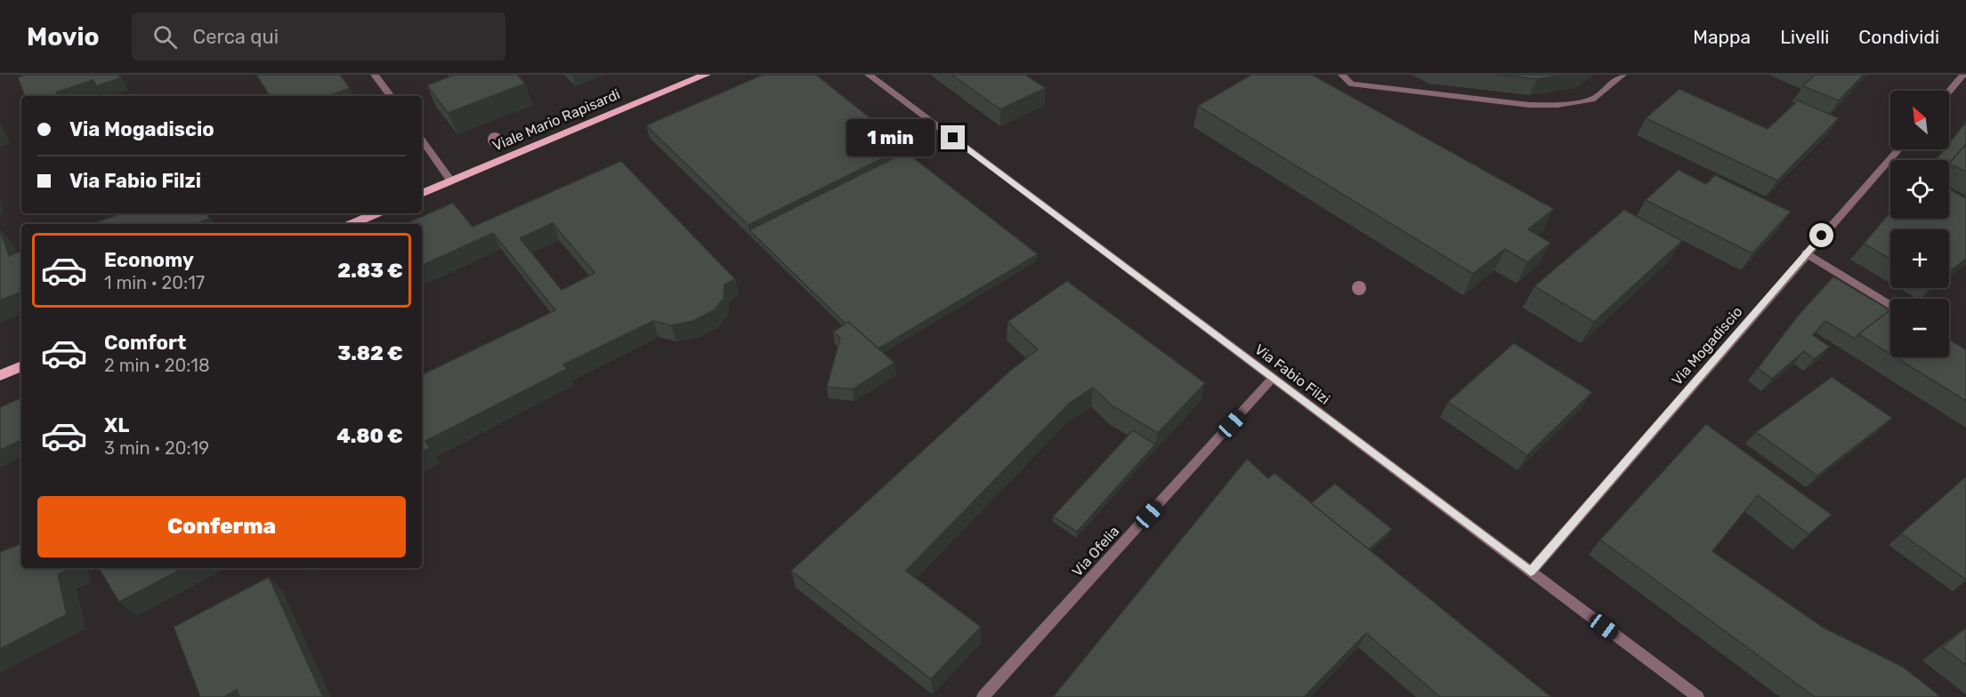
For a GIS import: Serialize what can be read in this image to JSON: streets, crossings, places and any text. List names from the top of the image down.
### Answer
{
  "streets": {
    "main road": ["Viale Mario Rapisardi"],
    "street": ["Via Mogadiscio", "Via Fabio Filzi", "Via Ofelia"]
  },
  "crossings": [
    ["Via Mogadiscio", "Via Fabio Filzi"],
    ["Via Fabio Filzi", "Via Ofelia"]
  ],
  "north": "top left",
  "page": {
    "header": "Movio",
    "search": "Cerca qui",
    "nav": ["Mappa", "Livelli", "Condividi"],
    "map_buttons": ["+", "−"],
    "banner": ["Via Mogadiscio", "Via Fabio Filzi"],
    "bubble": "1 min",
    "list": [
      {
        "name": "Economy",
        "note": "1 min · 20:17",
        "value": "2.83 €"
      },
      {
        "name": "Comfort",
        "note": "2 min · 20:18",
        "value": "3.82 €"
      },
      {
        "name": "XL",
        "note": "3 min · 20:19",
        "value": "4.80 €"
      }
    ],
    "buttons": "Conferma"
  }
}
